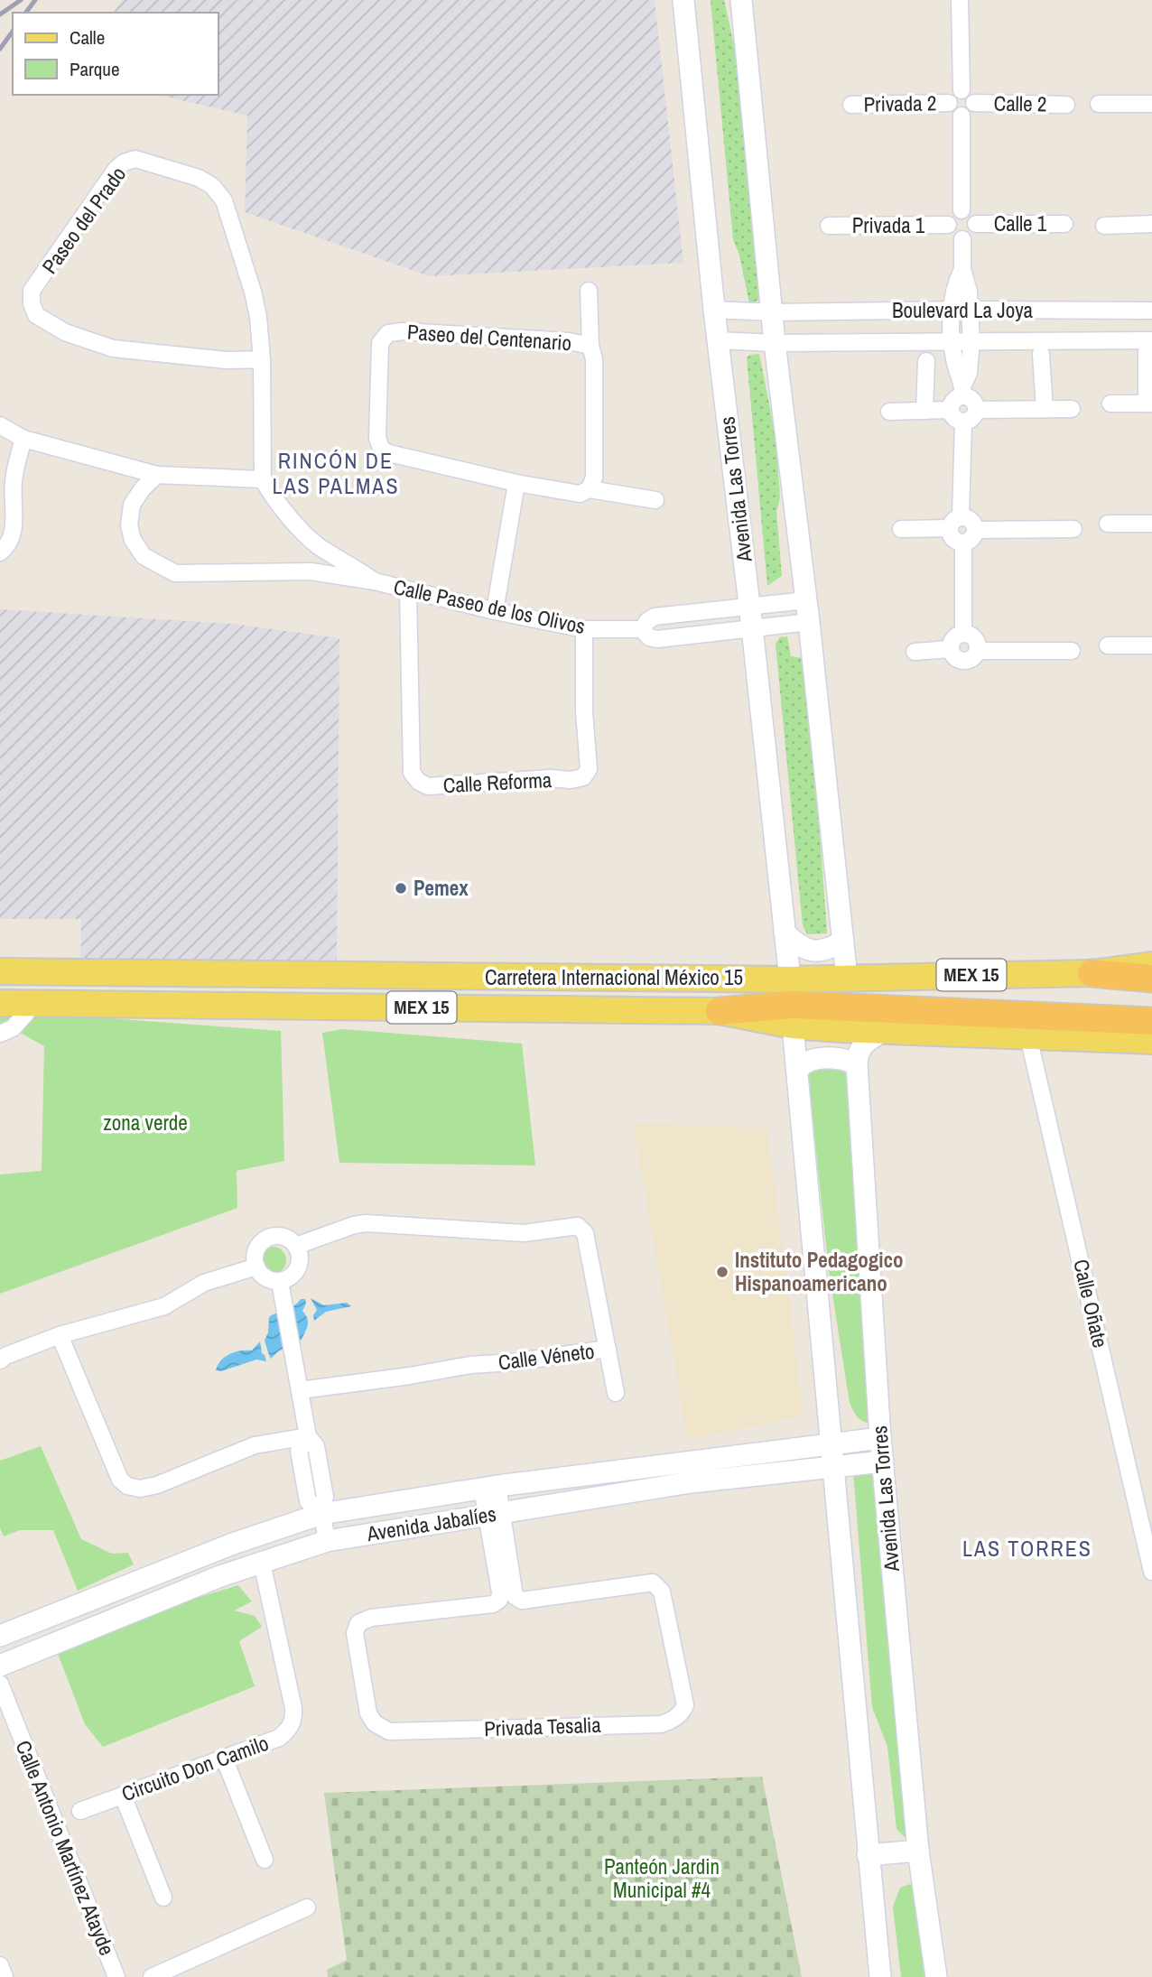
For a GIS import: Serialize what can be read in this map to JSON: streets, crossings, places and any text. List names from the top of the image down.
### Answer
{
  "streets": {
    "highway": ["MEX 15"],
    "main road": ["Carretera Internacional México 15"],
    "street": [
      "Privada 2",
      "Calle 2",
      "Paseo del Prado",
      "Calle 1",
      "Privada 1",
      "Boulevard La Joya",
      "Paseo del Centenario",
      "Avenida Las Torres",
      "Calle Paseo de los Olivos",
      "Calle Reforma",
      "Calle Oñate",
      "Calle Véneto",
      "Avenida Jabalíes",
      "Privada Tesalia",
      "Circuito Don Camilo",
      "Calle Antonio Martínez Atayde"
    ]
  },
  "crossings": [
    ["Privada 2", "Calle 2"],
    ["Calle 1", "Privada 1"],
    ["Avenida Las Torres", "Calle Paseo de los Olivos"],
    ["Avenida Las Torres", "Carretera Internacional México 15"],
    ["Avenida Las Torres", "Avenida Jabalíes"],
    ["Calle Paseo de los Olivos", "Calle Reforma"],
    ["MEX 15", "Carretera Internacional México 15"],
    ["MEX 15", "Calle Oñate"],
    ["Avenida Jabalíes", "Privada Tesalia"],
    ["Avenida Jabalíes", "Circuito Don Camilo"]
  ],
  "districts": ["RINCÓN DE LAS PALMAS", "LAS TORRES"],
  "parks": ["zona verde", "Panteón Jardin Municipal #4"],
  "places": ["Pemex", "Instituto Pedagogico Hispanoamericano"],
  "legend": ["Calle", "Parque"]
}
